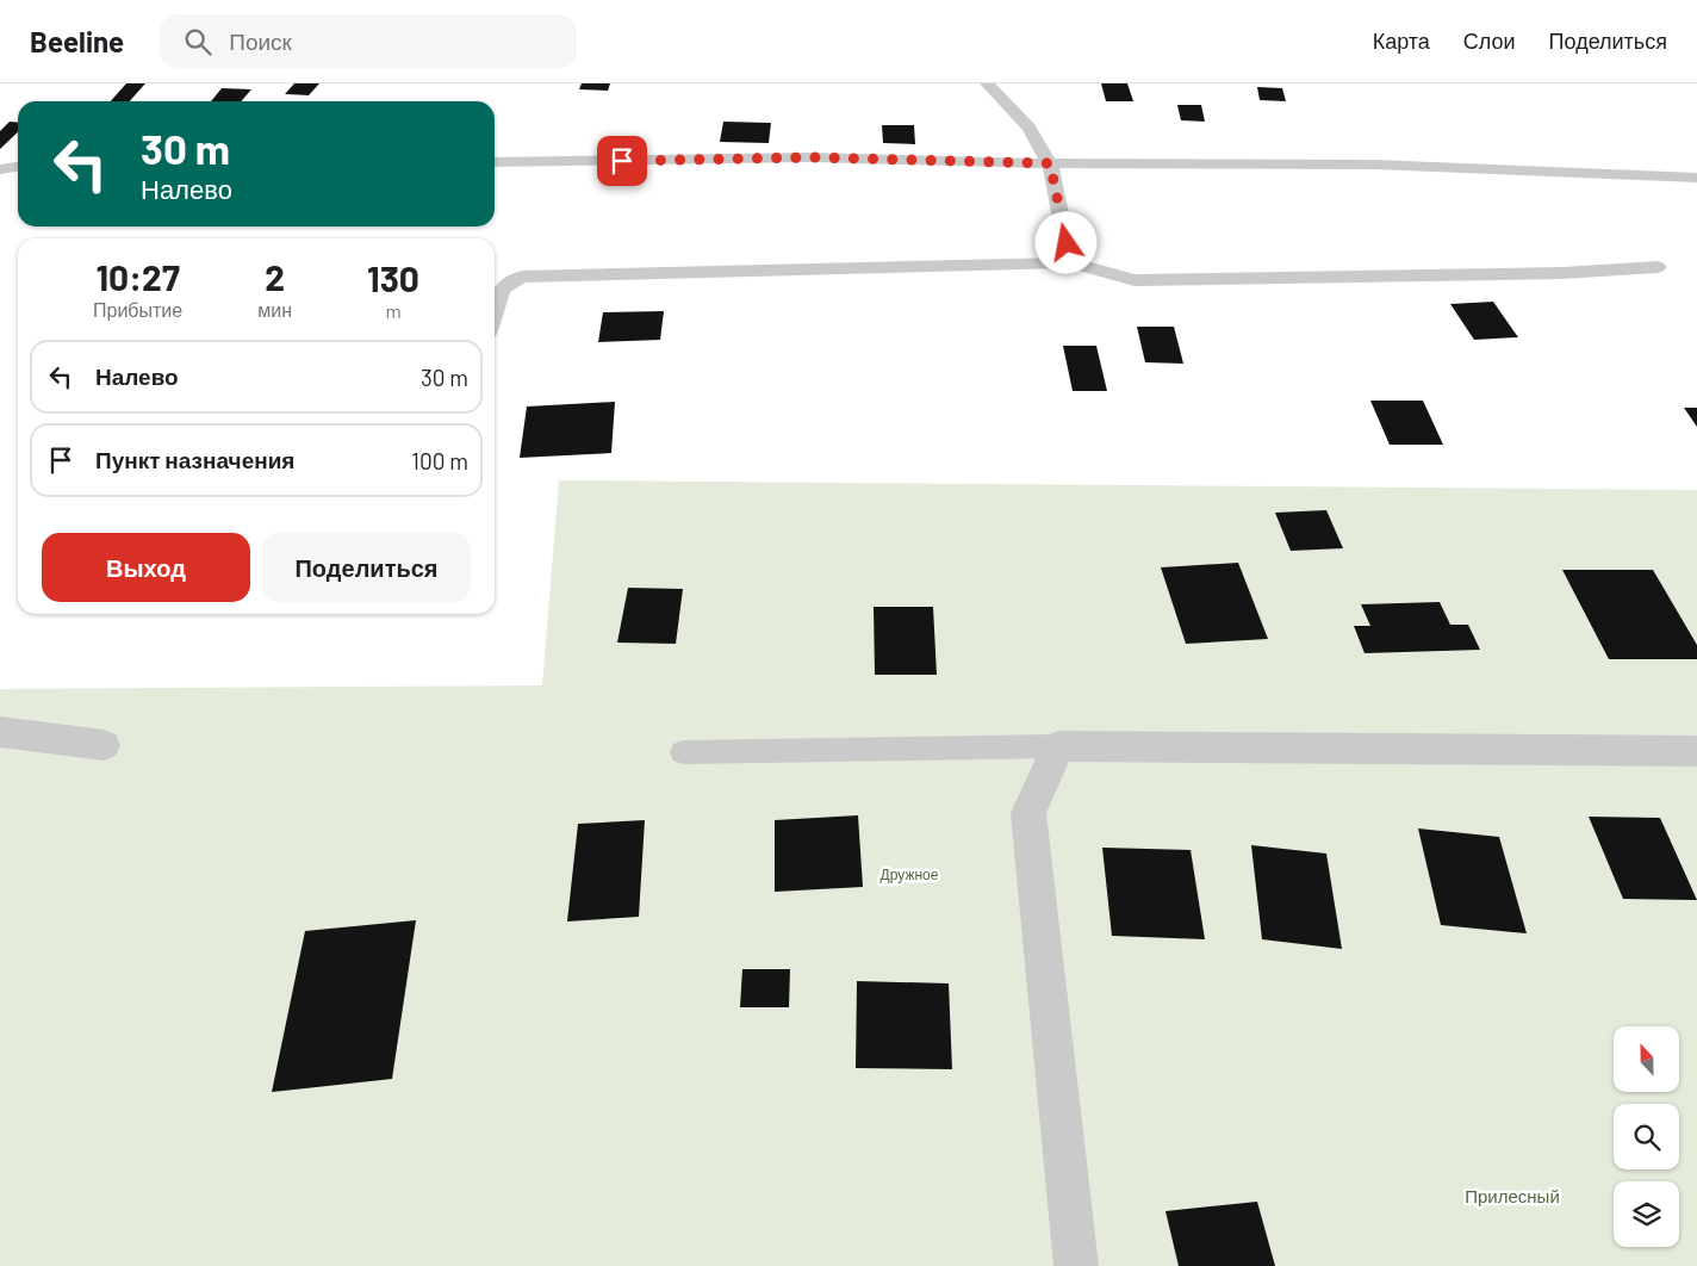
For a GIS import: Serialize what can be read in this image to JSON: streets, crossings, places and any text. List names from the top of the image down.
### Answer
{
  "parks": ["Дружное", "Прилесный"],
  "north": "top",
  "page": {
    "header": "Beeline",
    "search": "Поиск",
    "nav": ["Карта", "Слои", "Поделиться"],
    "turn": ["30 m", "Налево"],
    "eta": [
      "10:27",
      "Прибытие",
      "2",
      "мин",
      "130",
      "m"
    ],
    "list": [
      {
        "name": "Налево",
        "value": "30 m"
      },
      {
        "name": "Пункт назначения",
        "value": "100 m"
      }
    ],
    "buttons": ["Выход", "Поделиться"]
  }
}
